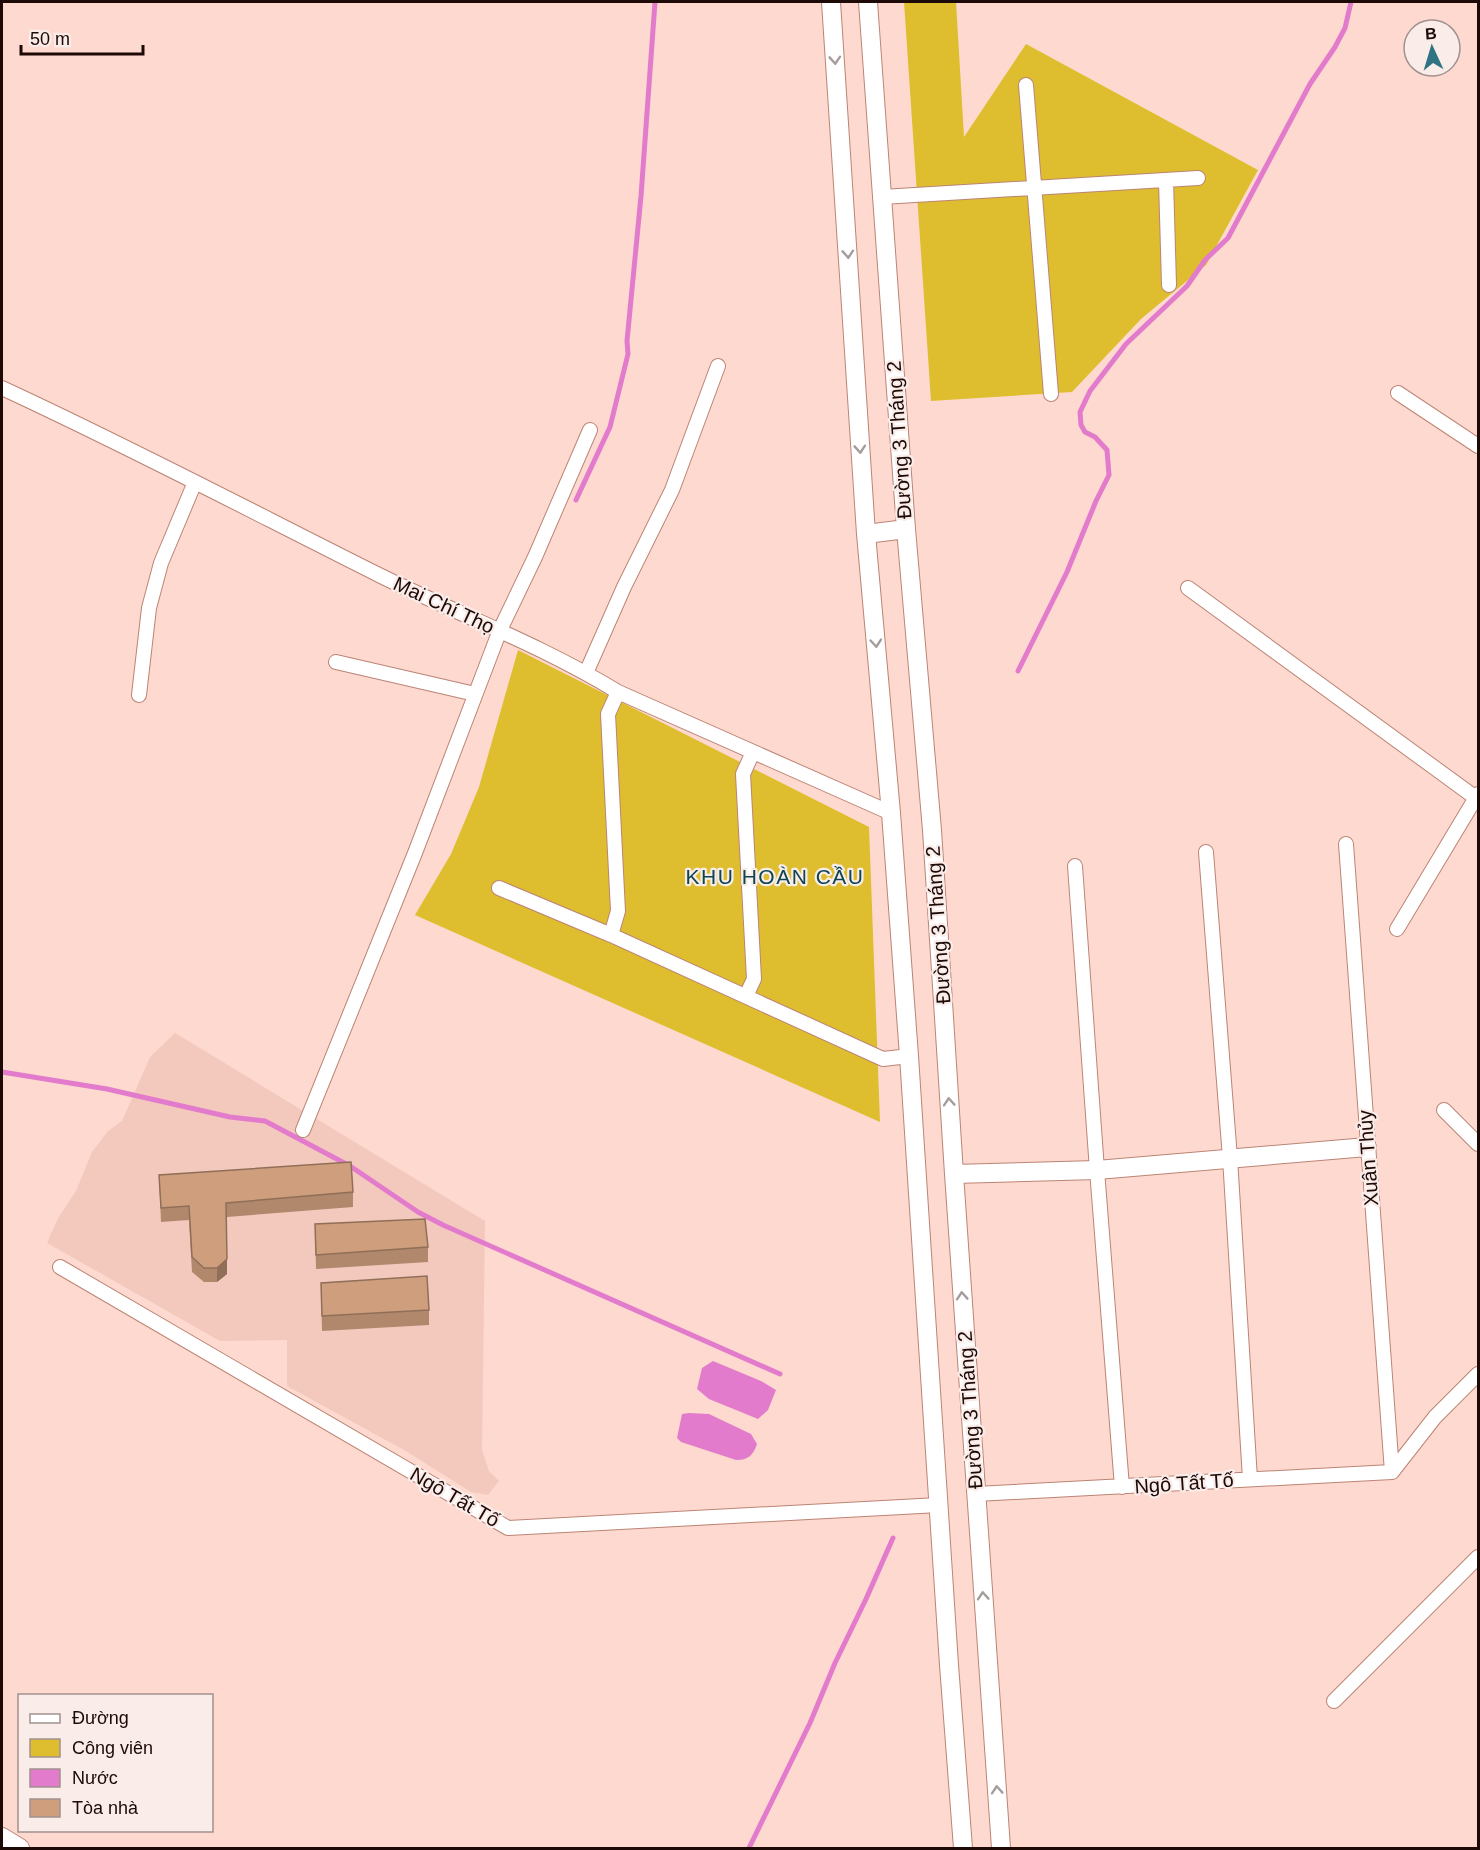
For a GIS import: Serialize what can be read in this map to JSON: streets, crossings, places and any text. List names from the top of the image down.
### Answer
{
  "streets": {
    "main road": ["Đường 3 Tháng 2"],
    "street": ["Mai Chí Thọ", "Xuân Thủy", "Ngô Tất Tố"]
  },
  "crossings": [
    ["Đường 3 Tháng 2", "Mai Chí Thọ"],
    ["Đường 3 Tháng 2", "Ngô Tất Tố"],
    ["Xuân Thủy", "Ngô Tất Tố"]
  ],
  "districts": ["KHU HOÀN CẦU"],
  "legend": [
    "Đường",
    "Công viên",
    "Nước",
    "Tòa nhà"
  ],
  "scale_bar": "50 m",
  "north": "top"
}
